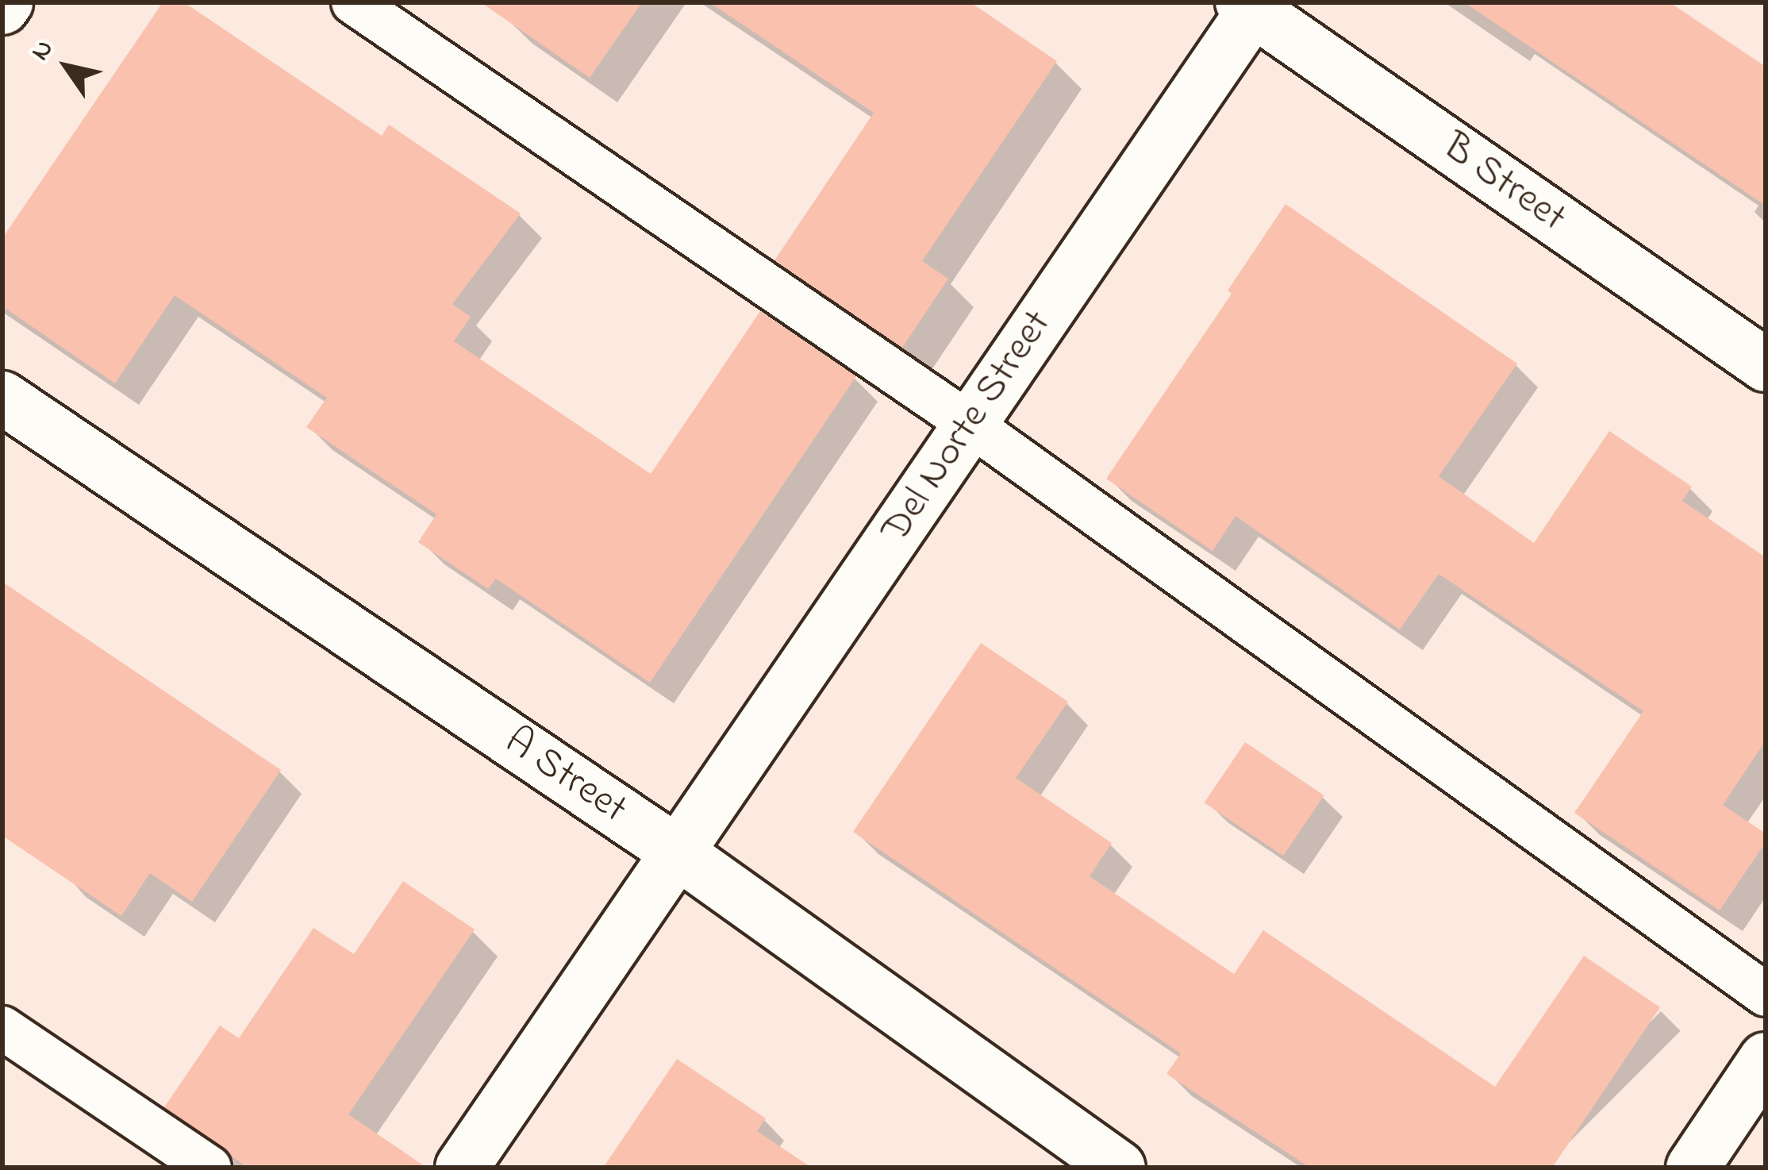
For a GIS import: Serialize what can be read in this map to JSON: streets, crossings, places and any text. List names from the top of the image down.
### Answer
{
  "streets": {
    "street": ["B Street", "Del Norte Street", "A Street"]
  },
  "crossings": [
    ["B Street", "Del Norte Street"],
    ["Del Norte Street", "A Street"]
  ],
  "north": "top left"
}
